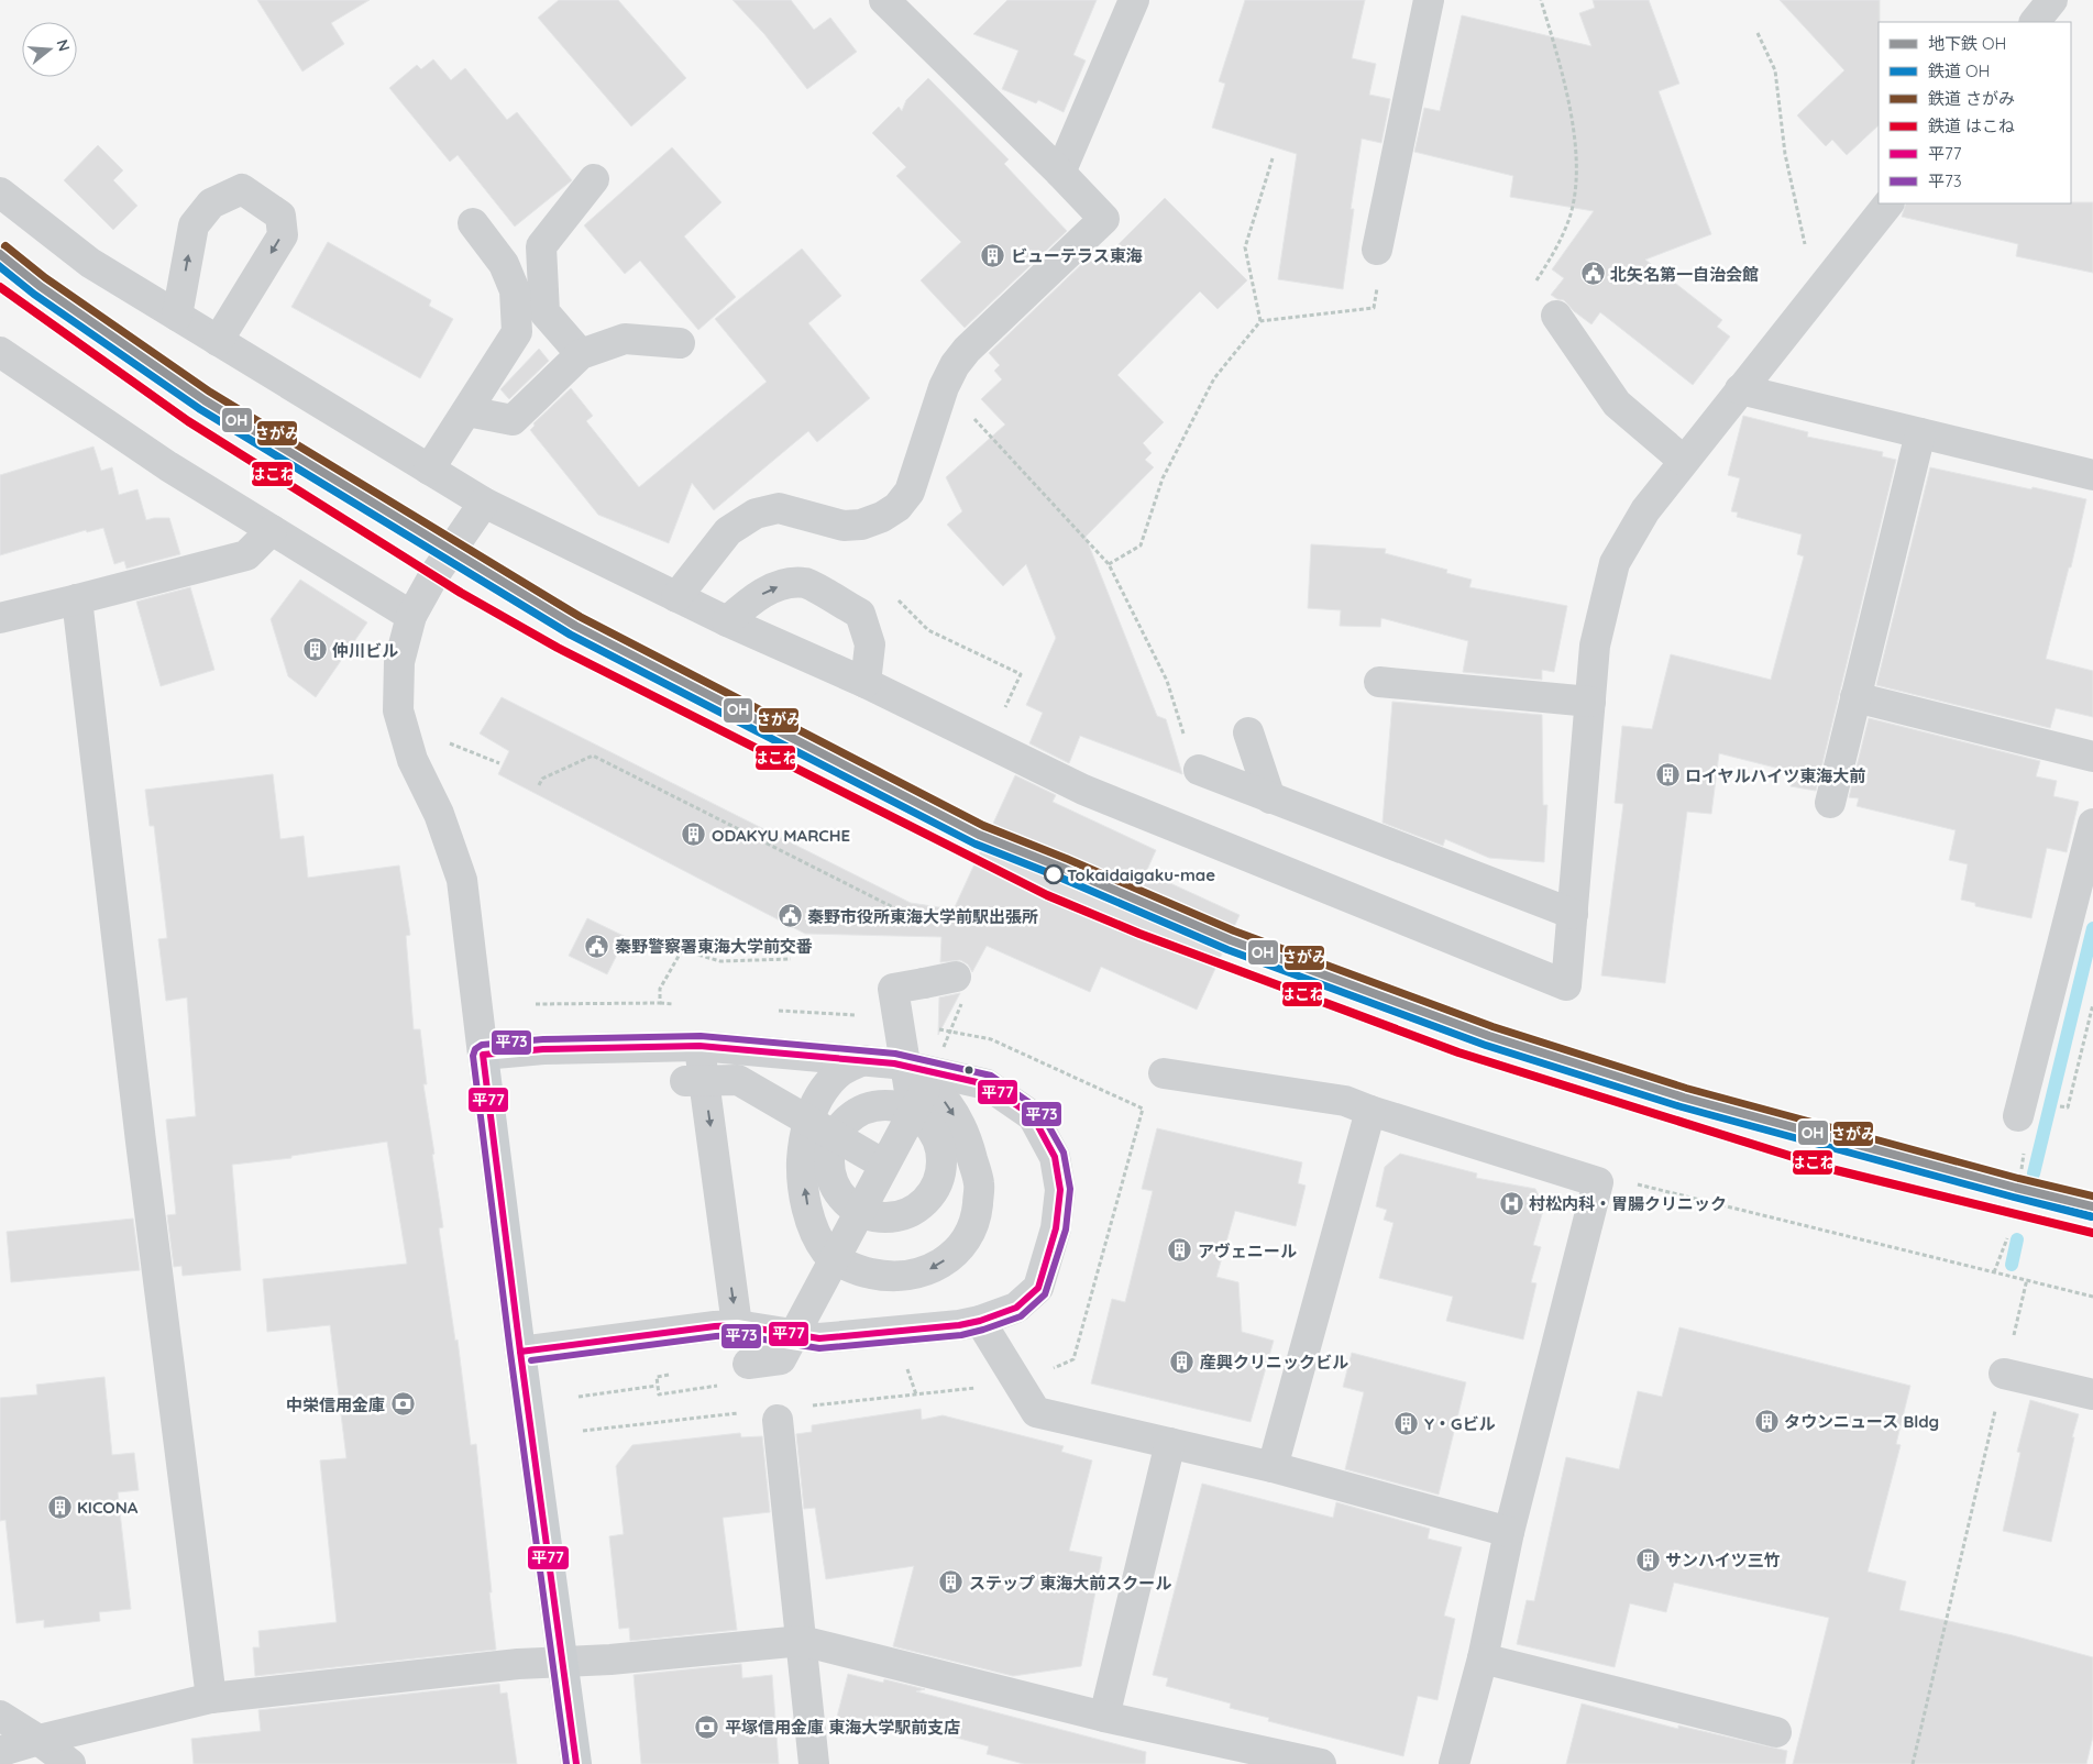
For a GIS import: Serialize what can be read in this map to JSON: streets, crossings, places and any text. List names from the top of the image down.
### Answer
{
  "places": {
    "building": [
      "ビューテラス東海",
      "仲川ビル",
      "ロイヤルハイツ東海大前",
      "ODAKYU MARCHE",
      "アヴェニール",
      "産興クリニックビル",
      "タウンニュース Bldg",
      "Y・Gビル",
      "KICONA",
      "サンハイツ三竹",
      "ステップ 東海大前スクール"
    ],
    "public building": ["北矢名第一自治会館", "秦野市役所東海大学前駅出張所", "秦野警察署東海大学前交番"],
    "other": ["Tokaidaigaku-mae"],
    "hospital": ["村松内科・胃腸クリニック"],
    "bank": ["中栄信用金庫", "平塚信用金庫 東海大学駅前支店"]
  },
  "lines": [
    "rail line さがみ",
    "metro line OH",
    "rail line OH",
    "rail line はこね",
    "transit line 平73",
    "transit line 平77"
  ],
  "legend": [
    "地下鉄 OH",
    "鉄道 OH",
    "鉄道 さがみ",
    "鉄道 はこね",
    "平77",
    "平73"
  ],
  "north": "right"
}
